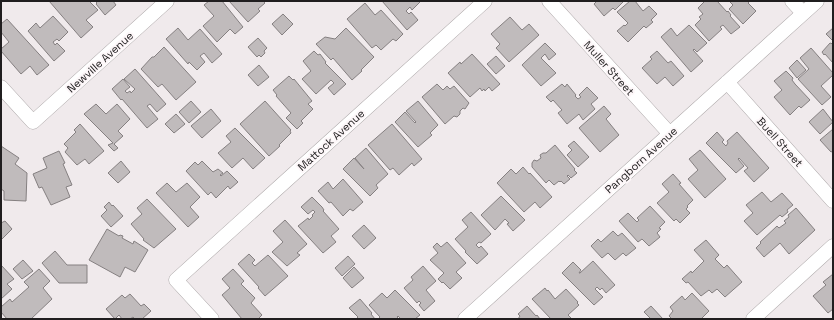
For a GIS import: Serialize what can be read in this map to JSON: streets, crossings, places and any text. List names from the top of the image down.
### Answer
{
  "streets": {
    "street": [
      "Newville Avenue",
      "Muller Street",
      "Mattock Avenue",
      "Buell Street",
      "Pangborn Avenue"
    ]
  },
  "crossings": [
    ["Muller Street", "Pangborn Avenue"],
    ["Buell Street", "Pangborn Avenue"]
  ]
}
